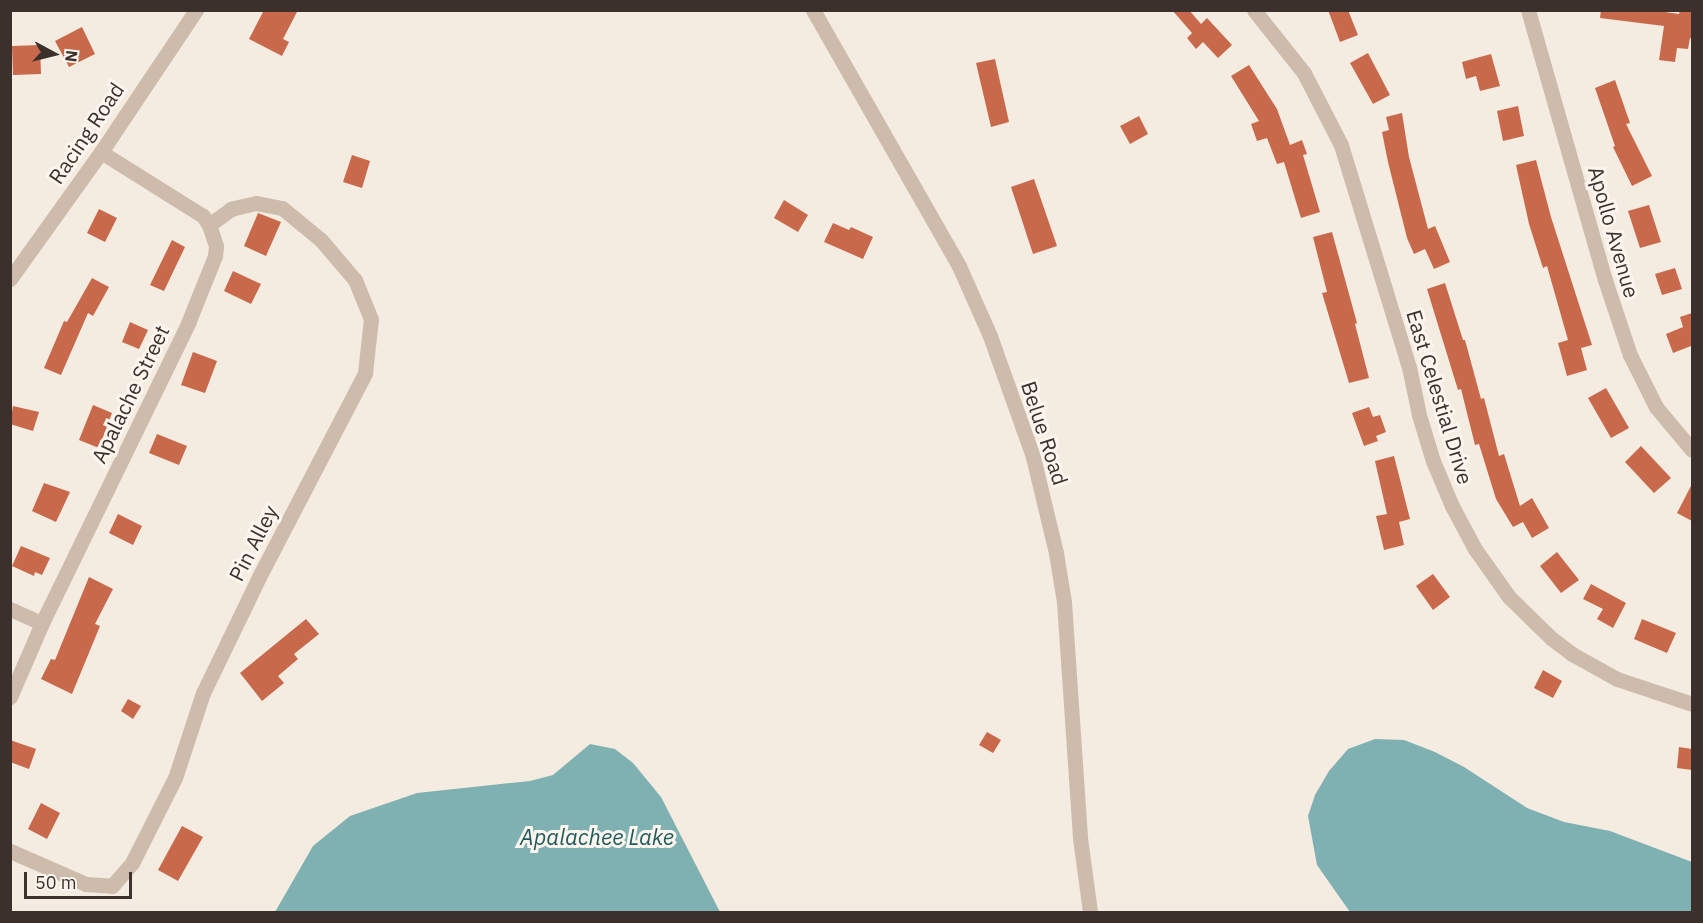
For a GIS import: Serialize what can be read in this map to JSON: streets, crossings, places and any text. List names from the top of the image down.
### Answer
{
  "streets": {
    "street": [
      "Racing Road",
      "Apollo Avenue",
      "Apalache Street",
      "East Celestial Drive",
      "Belue Road",
      "Pin Alley"
    ]
  },
  "crossings": [
    ["Apalache Street", "Pin Alley"]
  ],
  "water": ["Apalachee Lake"],
  "scale_bar": "50 m",
  "north": "right"
}
